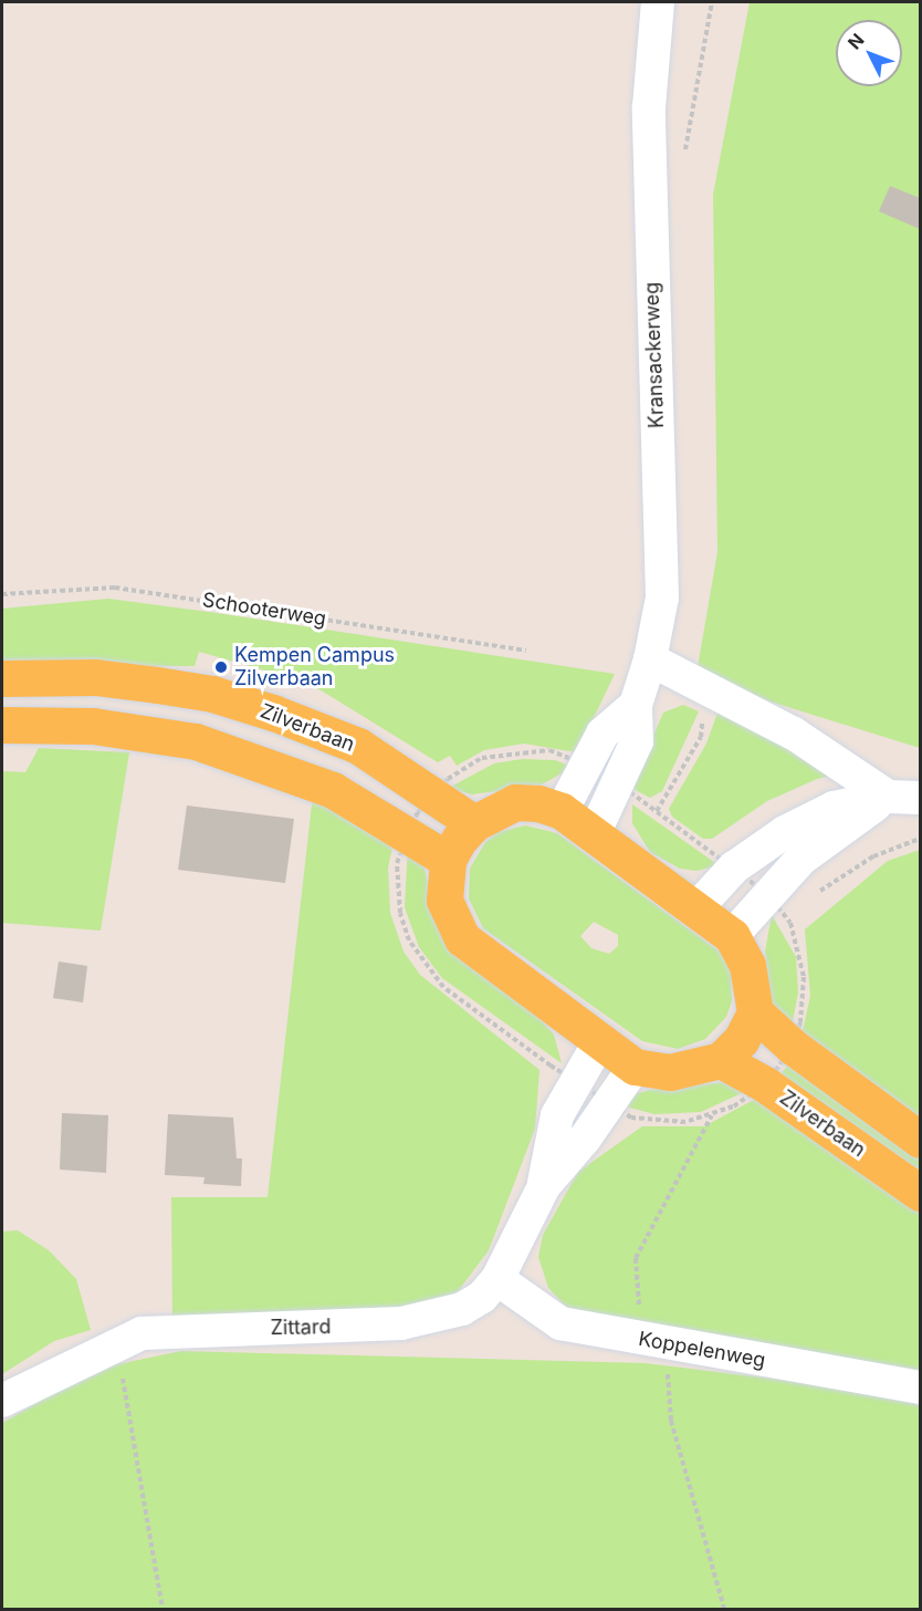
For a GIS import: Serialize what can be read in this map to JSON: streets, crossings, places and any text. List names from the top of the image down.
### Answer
{
  "streets": {
    "main road": ["Zilverbaan"],
    "street": ["Kransackerweg", "Zittard", "Koppelenweg"],
    "path": ["Schooterweg"]
  },
  "crossings": [
    ["Zittard", "Koppelenweg"]
  ],
  "places": ["Kempen Campus Zilverbaan"],
  "north": "top left"
}
